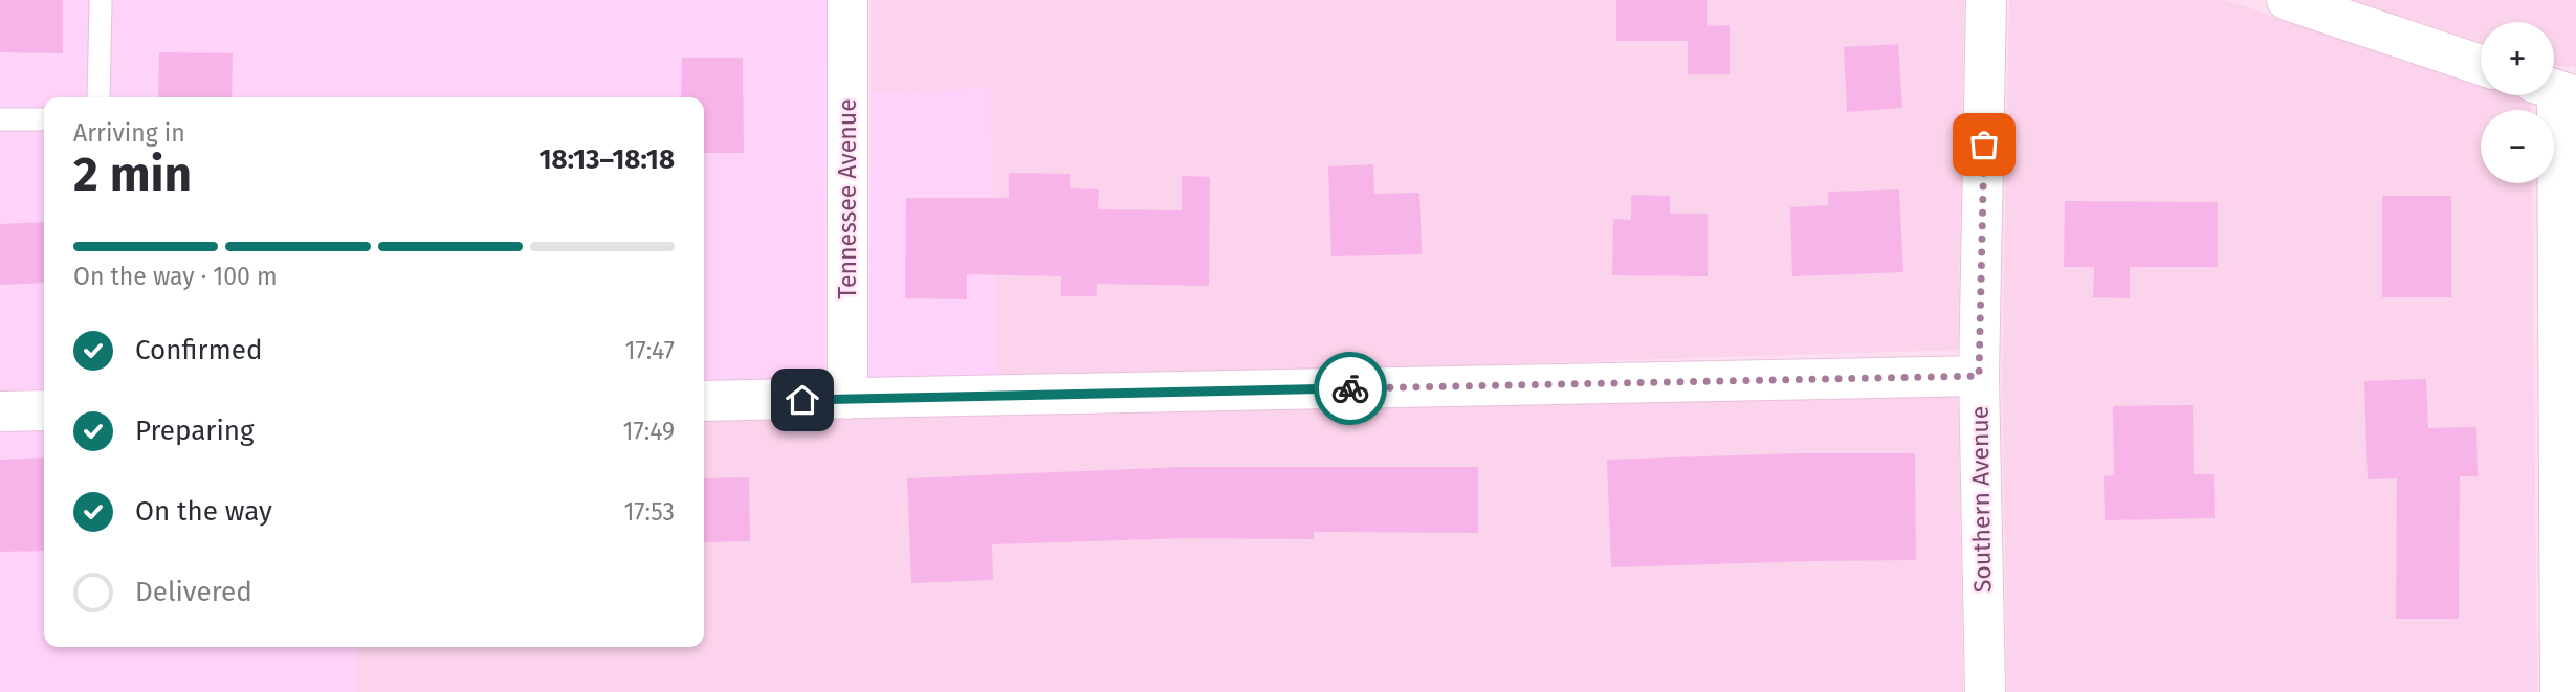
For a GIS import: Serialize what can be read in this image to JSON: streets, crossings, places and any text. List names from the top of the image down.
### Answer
{
  "streets": {
    "street": ["Tennessee Avenue", "Southern Avenue"]
  },
  "page": {
    "map_buttons": ["+", "−"],
    "heading": ["2 min", "Arriving in", "18:13–18:18"],
    "bar": "On the way · 100 m",
    "list": [
      ["Confirmed", "17:47"],
      ["Preparing", "17:49"],
      ["On the way", "17:53"],
      "Delivered"
    ]
  }
}
